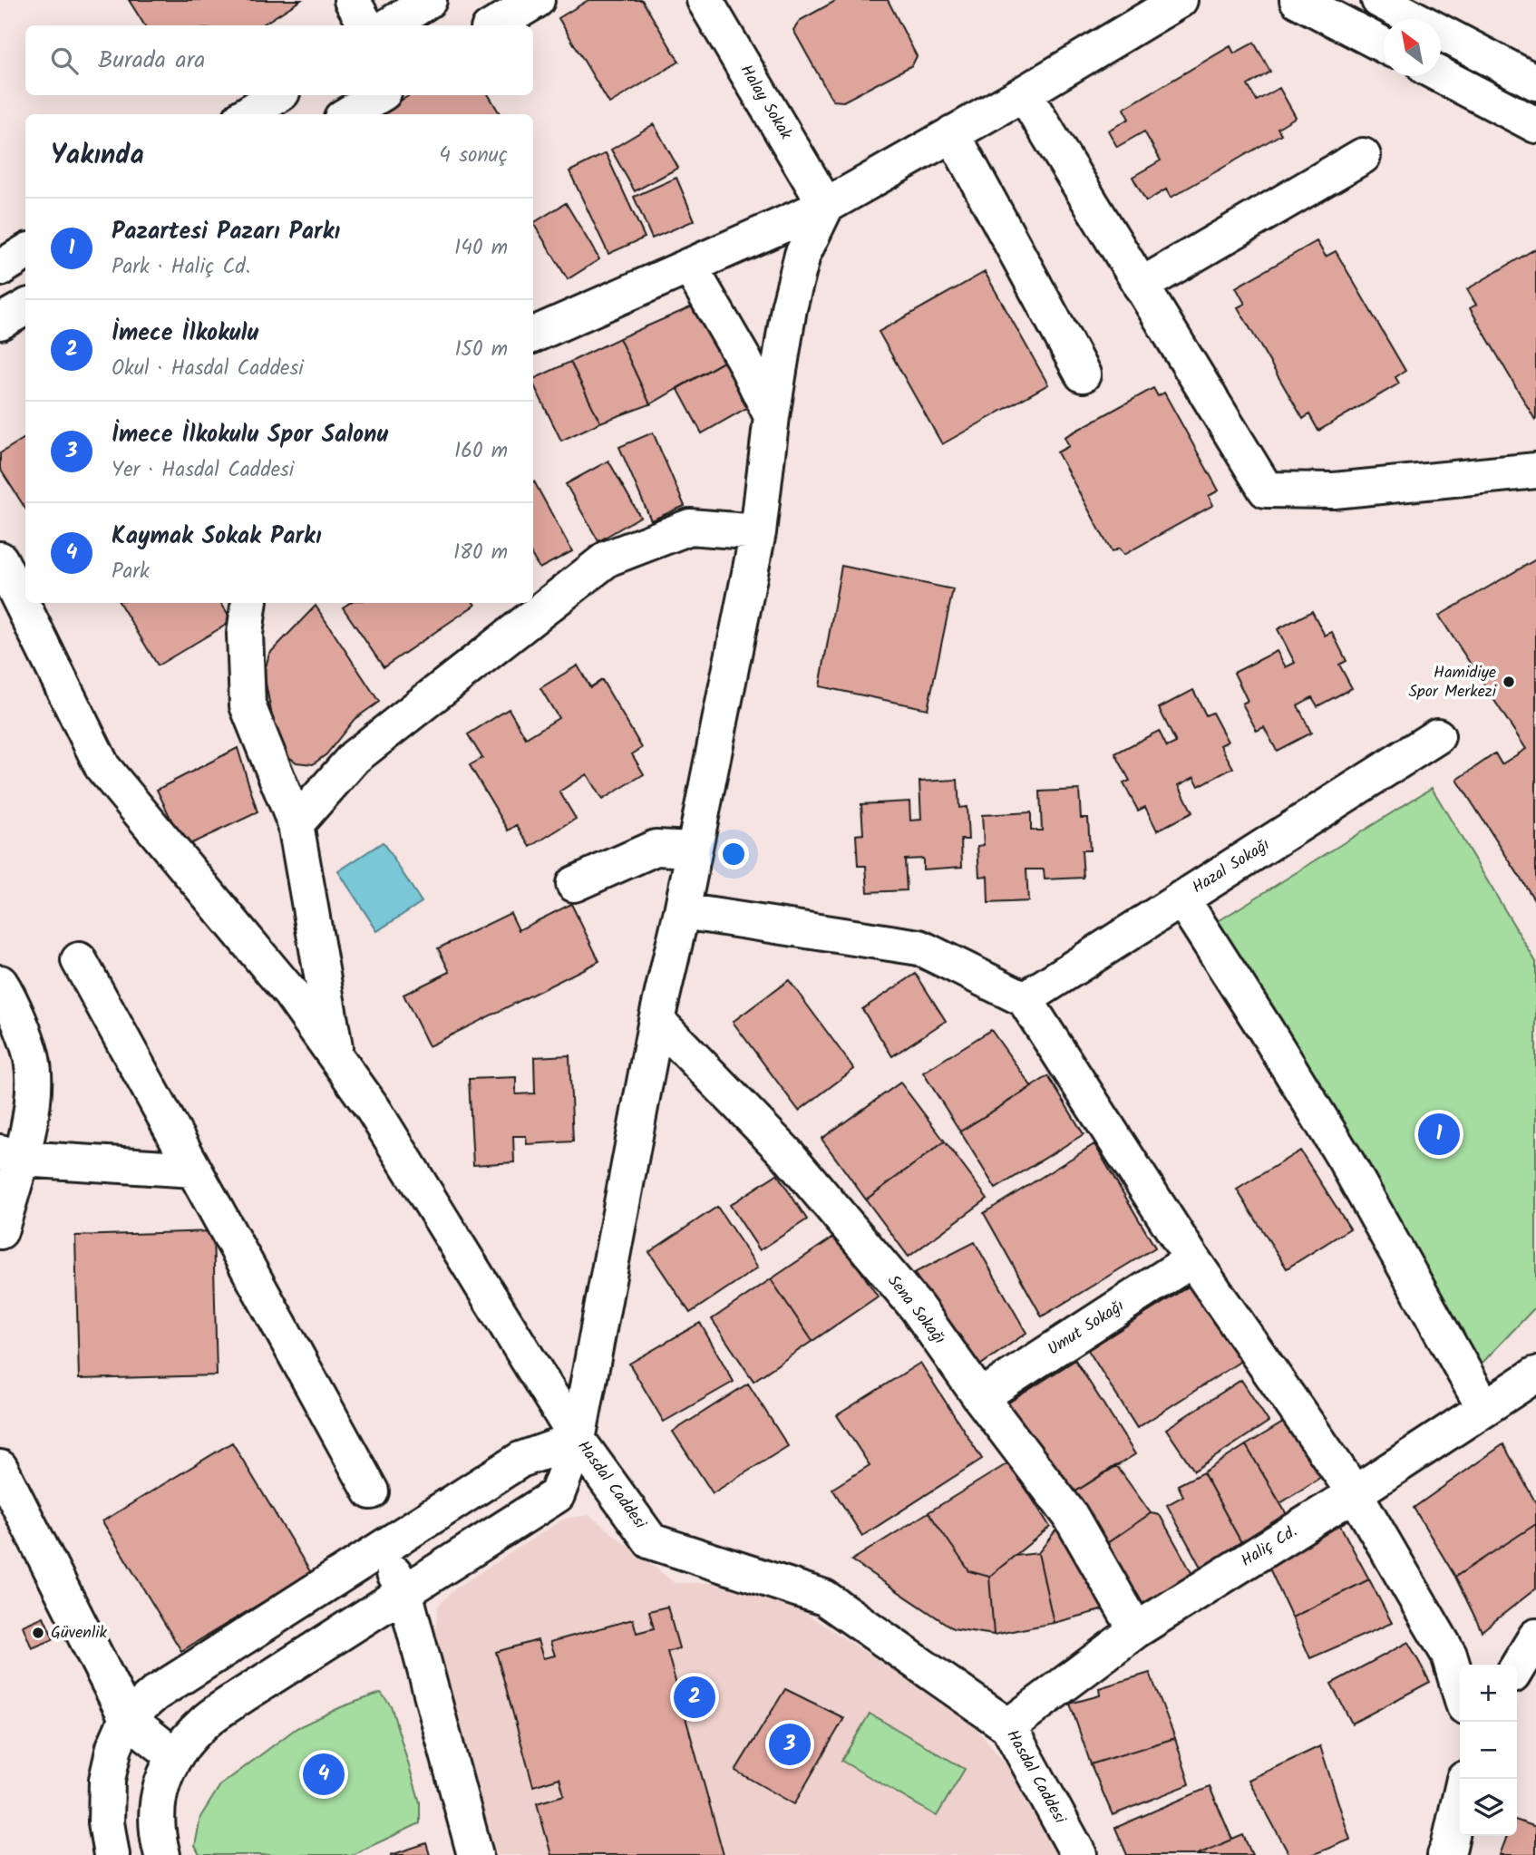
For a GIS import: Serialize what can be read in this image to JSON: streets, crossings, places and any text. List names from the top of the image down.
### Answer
{
  "streets": {
    "street": [
      "Halay Sokak",
      "Hazal Sokağı",
      "Sena Sokağı",
      "Umut Sokağı",
      "Hasdal Caddesi",
      "Haliç Cd."
    ]
  },
  "crossings": [
    ["Sena Sokağı", "Umut Sokağı"],
    ["Sena Sokağı", "Haliç Cd."],
    ["Hasdal Caddesi", "Haliç Cd."]
  ],
  "places": ["Hamidiye Spor Merkezi", "Güvenlik"],
  "north": "top left",
  "page": {
    "search": "Burada ara",
    "heading": ["Yakında", "4 sonuç"],
    "list": [
      {
        "mark": "1",
        "name": "Pazartesi Pazarı Parkı",
        "note": "Park · Haliç Cd.",
        "value": "140 m"
      },
      {
        "mark": "2",
        "name": "İmece İlkokulu",
        "note": "Okul · Hasdal Caddesi",
        "value": "150 m"
      },
      {
        "mark": "3",
        "name": "İmece İlkokulu Spor Salonu",
        "note": "Yer · Hasdal Caddesi",
        "value": "160 m"
      },
      {
        "mark": "4",
        "name": "Kaymak Sokak Parkı",
        "note": "Park",
        "value": "180 m"
      }
    ],
    "pins": [
      "1",
      "2",
      "3",
      "4"
    ],
    "map_buttons": ["+", "−"]
  }
}
